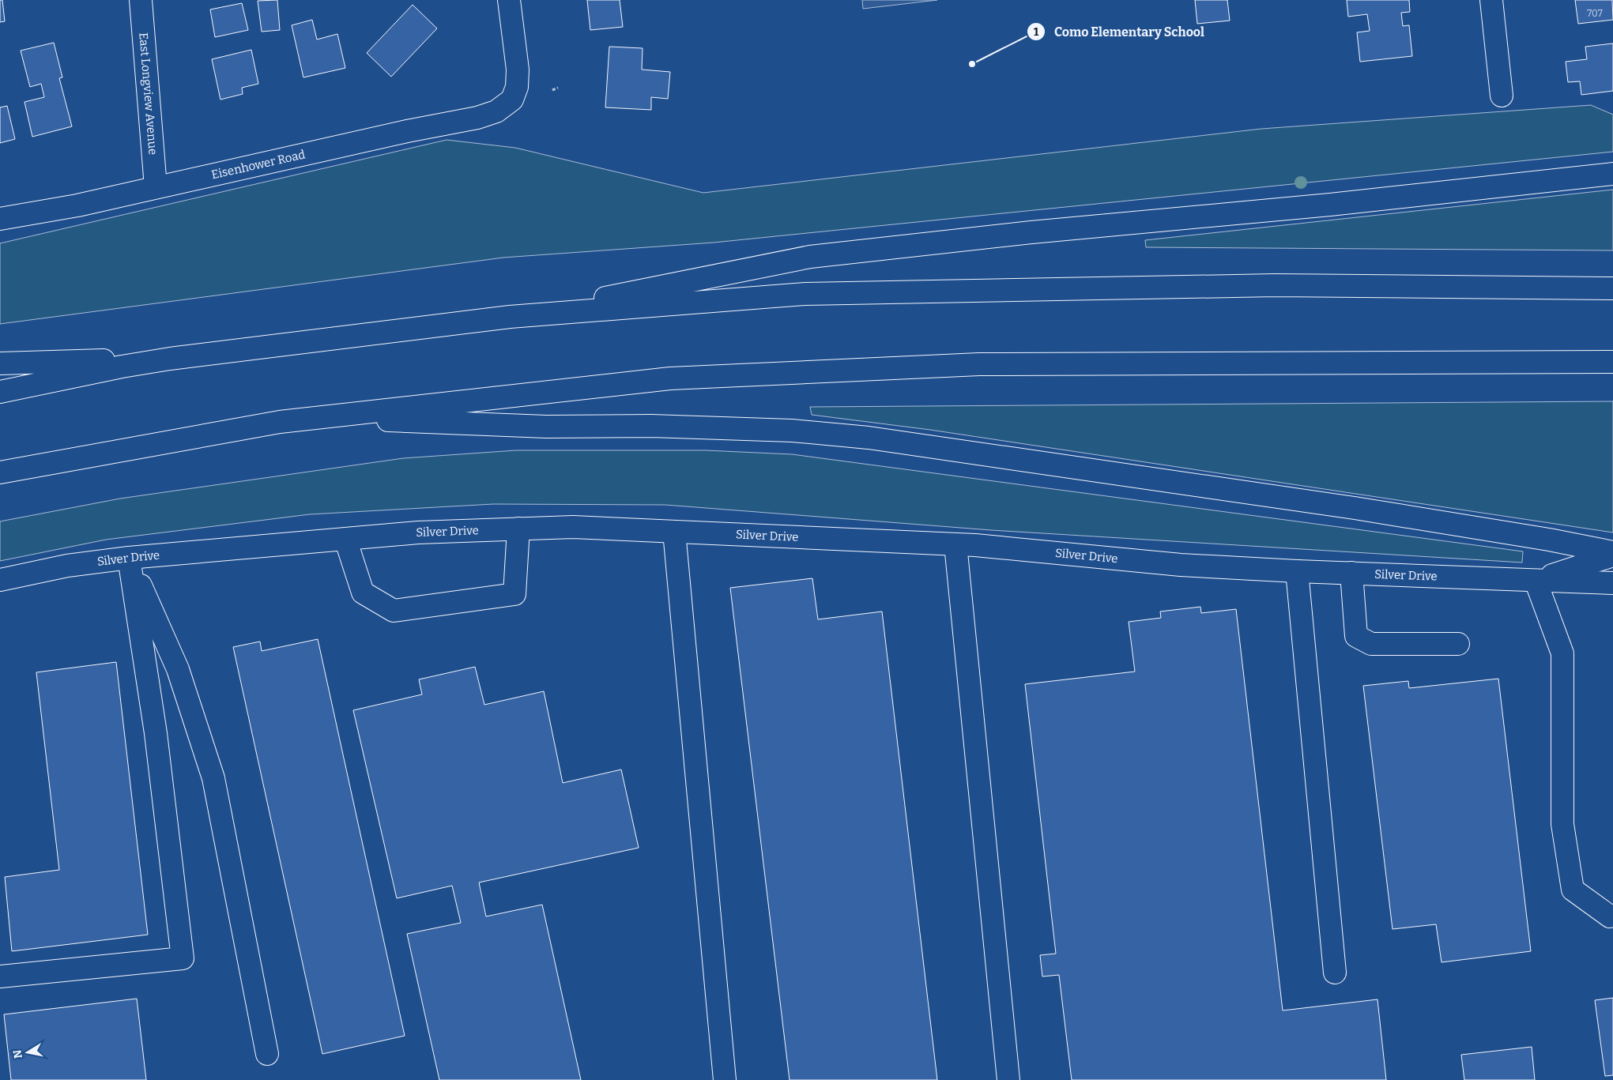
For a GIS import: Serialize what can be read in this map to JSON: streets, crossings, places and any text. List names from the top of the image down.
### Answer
{
  "streets": {
    "main road": ["East Longview Avenue", "Eisenhower Road", "Silver Drive"]
  },
  "crossings": [
    ["East Longview Avenue", "Eisenhower Road"]
  ],
  "places": ["Como Elementary School"],
  "house_numbers": ["707"],
  "north": "left"
}
